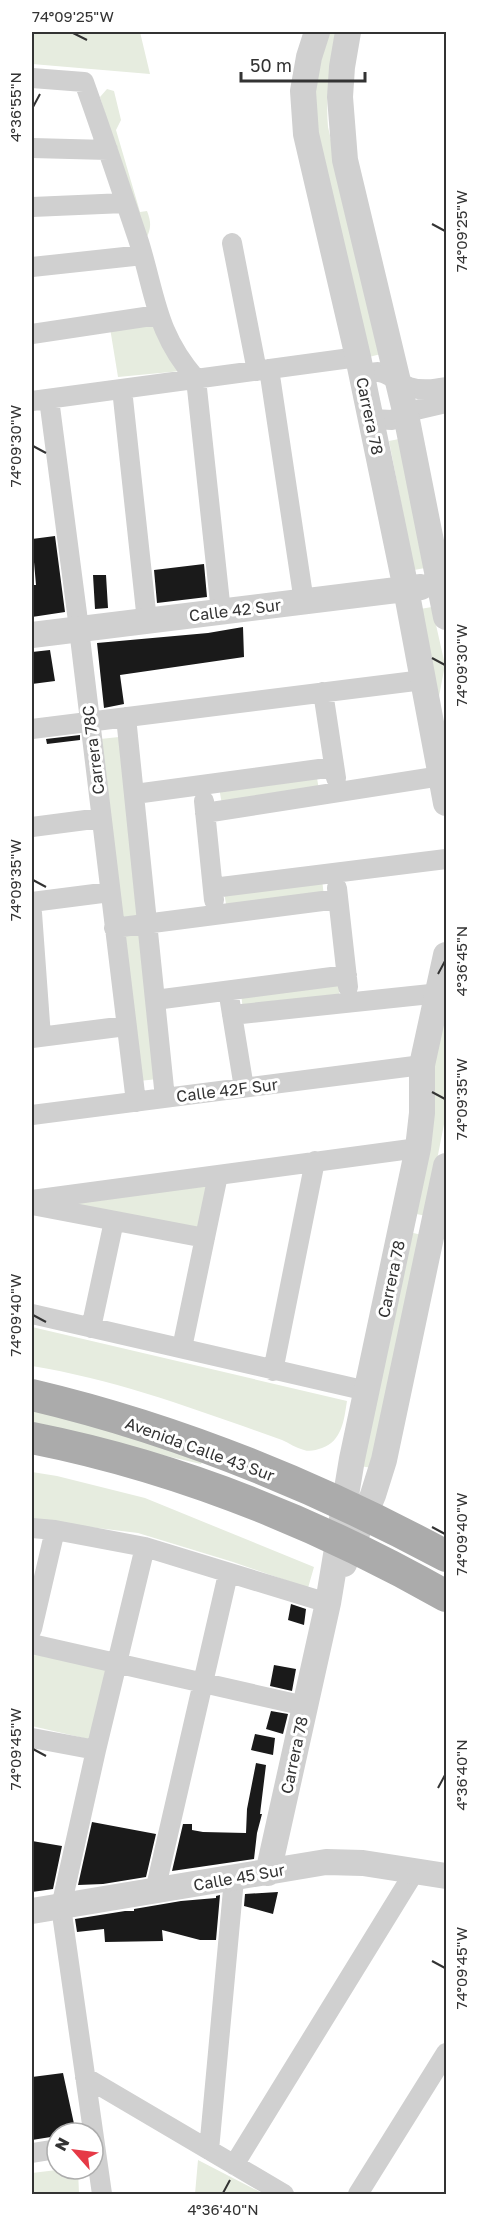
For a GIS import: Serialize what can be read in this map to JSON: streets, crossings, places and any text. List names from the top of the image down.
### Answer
{
  "streets": {
    "main road": ["Avenida Calle 43 Sur"],
    "street": [
      "Carrera 78",
      "Calle 42 Sur",
      "Carrera 78C",
      "Calle 42F Sur",
      "Calle 45 Sur"
    ]
  },
  "crossings": [
    ["Carrera 78", "Calle 42 Sur"],
    ["Carrera 78", "Calle 42F Sur"],
    ["Carrera 78", "Avenida Calle 43 Sur"],
    ["Carrera 78", "Calle 45 Sur"],
    ["Calle 42 Sur", "Carrera 78C"],
    ["Carrera 78C", "Calle 42F Sur"]
  ],
  "scale_bar": "50 m",
  "north": "top left",
  "coordinates": [
    "74°09'25\"W",
    "4°36'55\"N",
    "74°09'30\"W",
    "74°09'35\"W",
    "4°36'45\"N",
    "74°09'40\"W",
    "74°09'45\"W",
    "4°36'40\"N"
  ]
}
